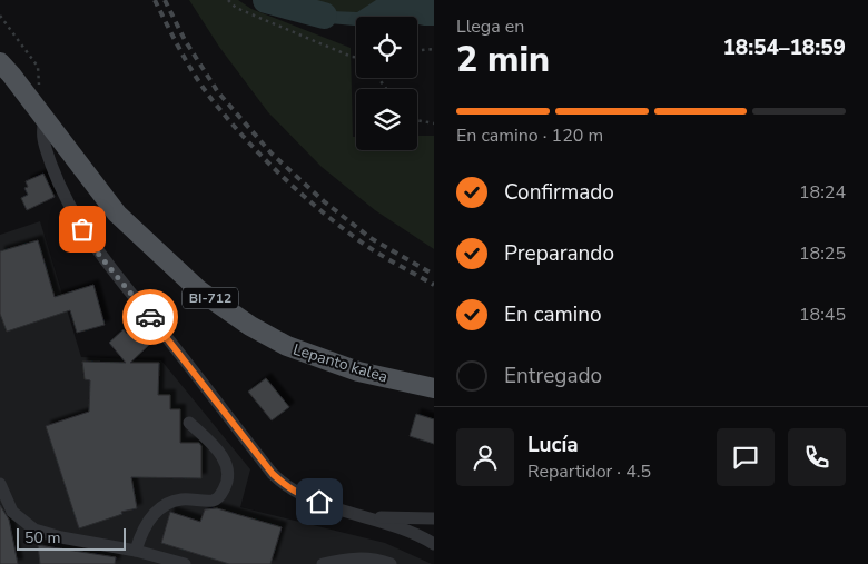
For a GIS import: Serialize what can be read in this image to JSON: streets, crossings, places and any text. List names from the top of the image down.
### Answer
{
  "streets": {
    "main road": ["BI-712", "Lepanto kalea"]
  },
  "scale_bar": "50 m",
  "page": {
    "heading": ["2 min", "Llega en", "18:54–18:59"],
    "panel": ["Lucía", "Repartidor · 4.5"],
    "bar": "En camino · 120 m",
    "list": [
      ["Confirmado", "18:24"],
      ["Preparando", "18:25"],
      ["En camino", "18:45"],
      "Entregado"
    ],
    "scale": "50 m"
  }
}
